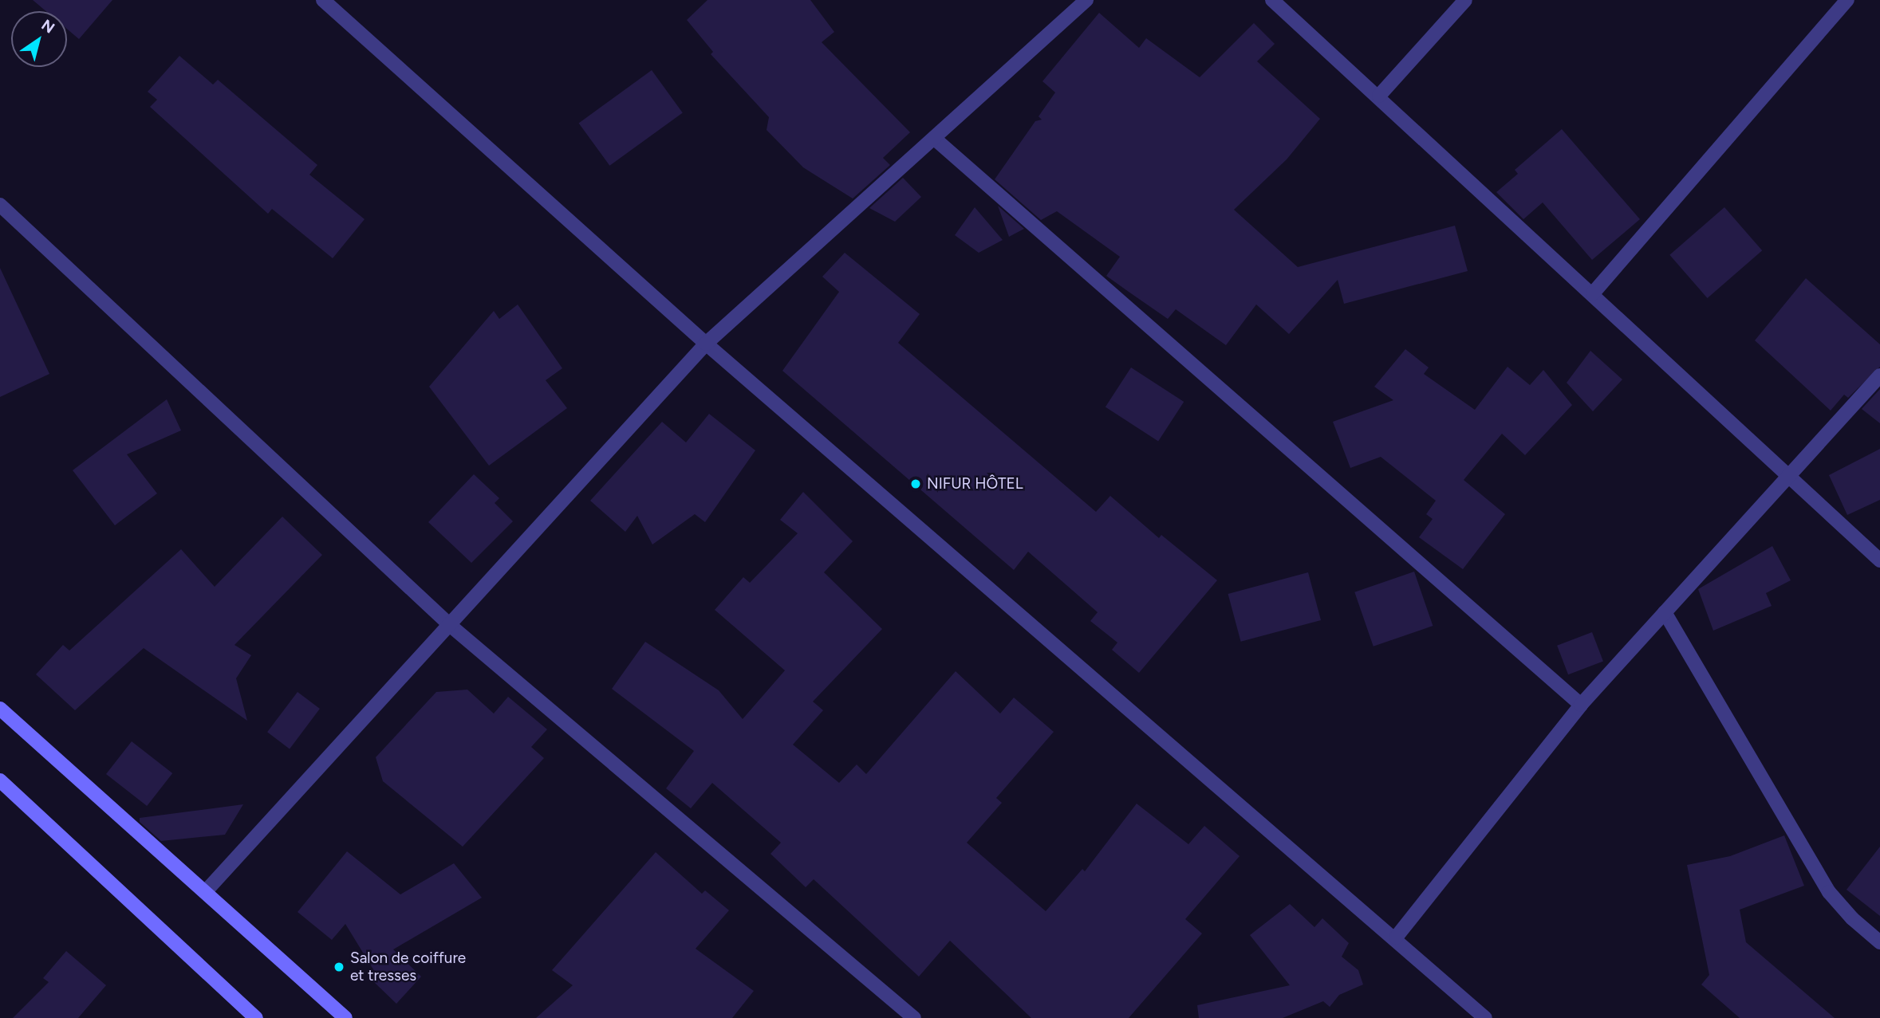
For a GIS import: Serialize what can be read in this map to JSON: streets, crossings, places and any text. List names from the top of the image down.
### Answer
{
  "places": ["NIFUR HÔTEL", "Salon de coiffure et tresses"],
  "north": "top right"
}
